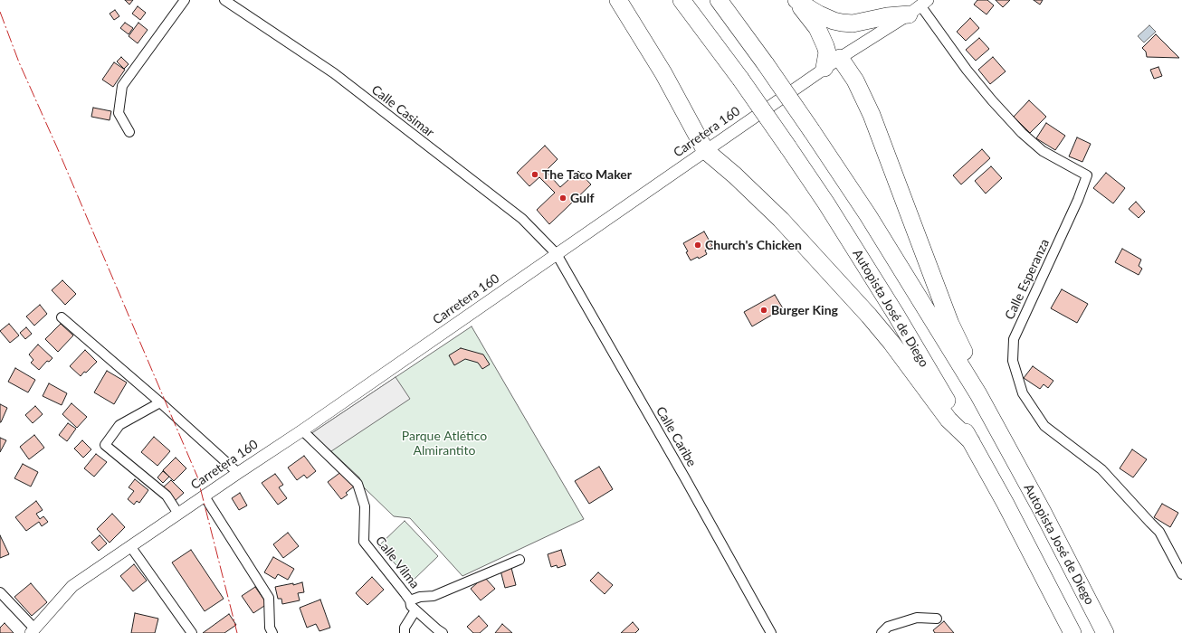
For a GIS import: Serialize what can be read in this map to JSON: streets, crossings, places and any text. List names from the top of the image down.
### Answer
{
  "streets": {
    "highway": ["Autopista José de Diego"],
    "street": [
      "Calle Casimar",
      "Carretera 160",
      "Calle Esperanza",
      "Calle Caribe",
      "Calle Vilma"
    ]
  },
  "crossings": [
    ["Calle Casimar", "Carretera 160"],
    ["Calle Casimar", "Calle Caribe"],
    ["Carretera 160", "Calle Esperanza"],
    ["Carretera 160", "Calle Caribe"],
    ["Carretera 160", "Calle Vilma"]
  ],
  "parks": ["Parque Atlético Almirantito"],
  "places": [
    "The Taco Maker",
    "Gulf",
    "Church's Chicken",
    "Burger King"
  ]
}
